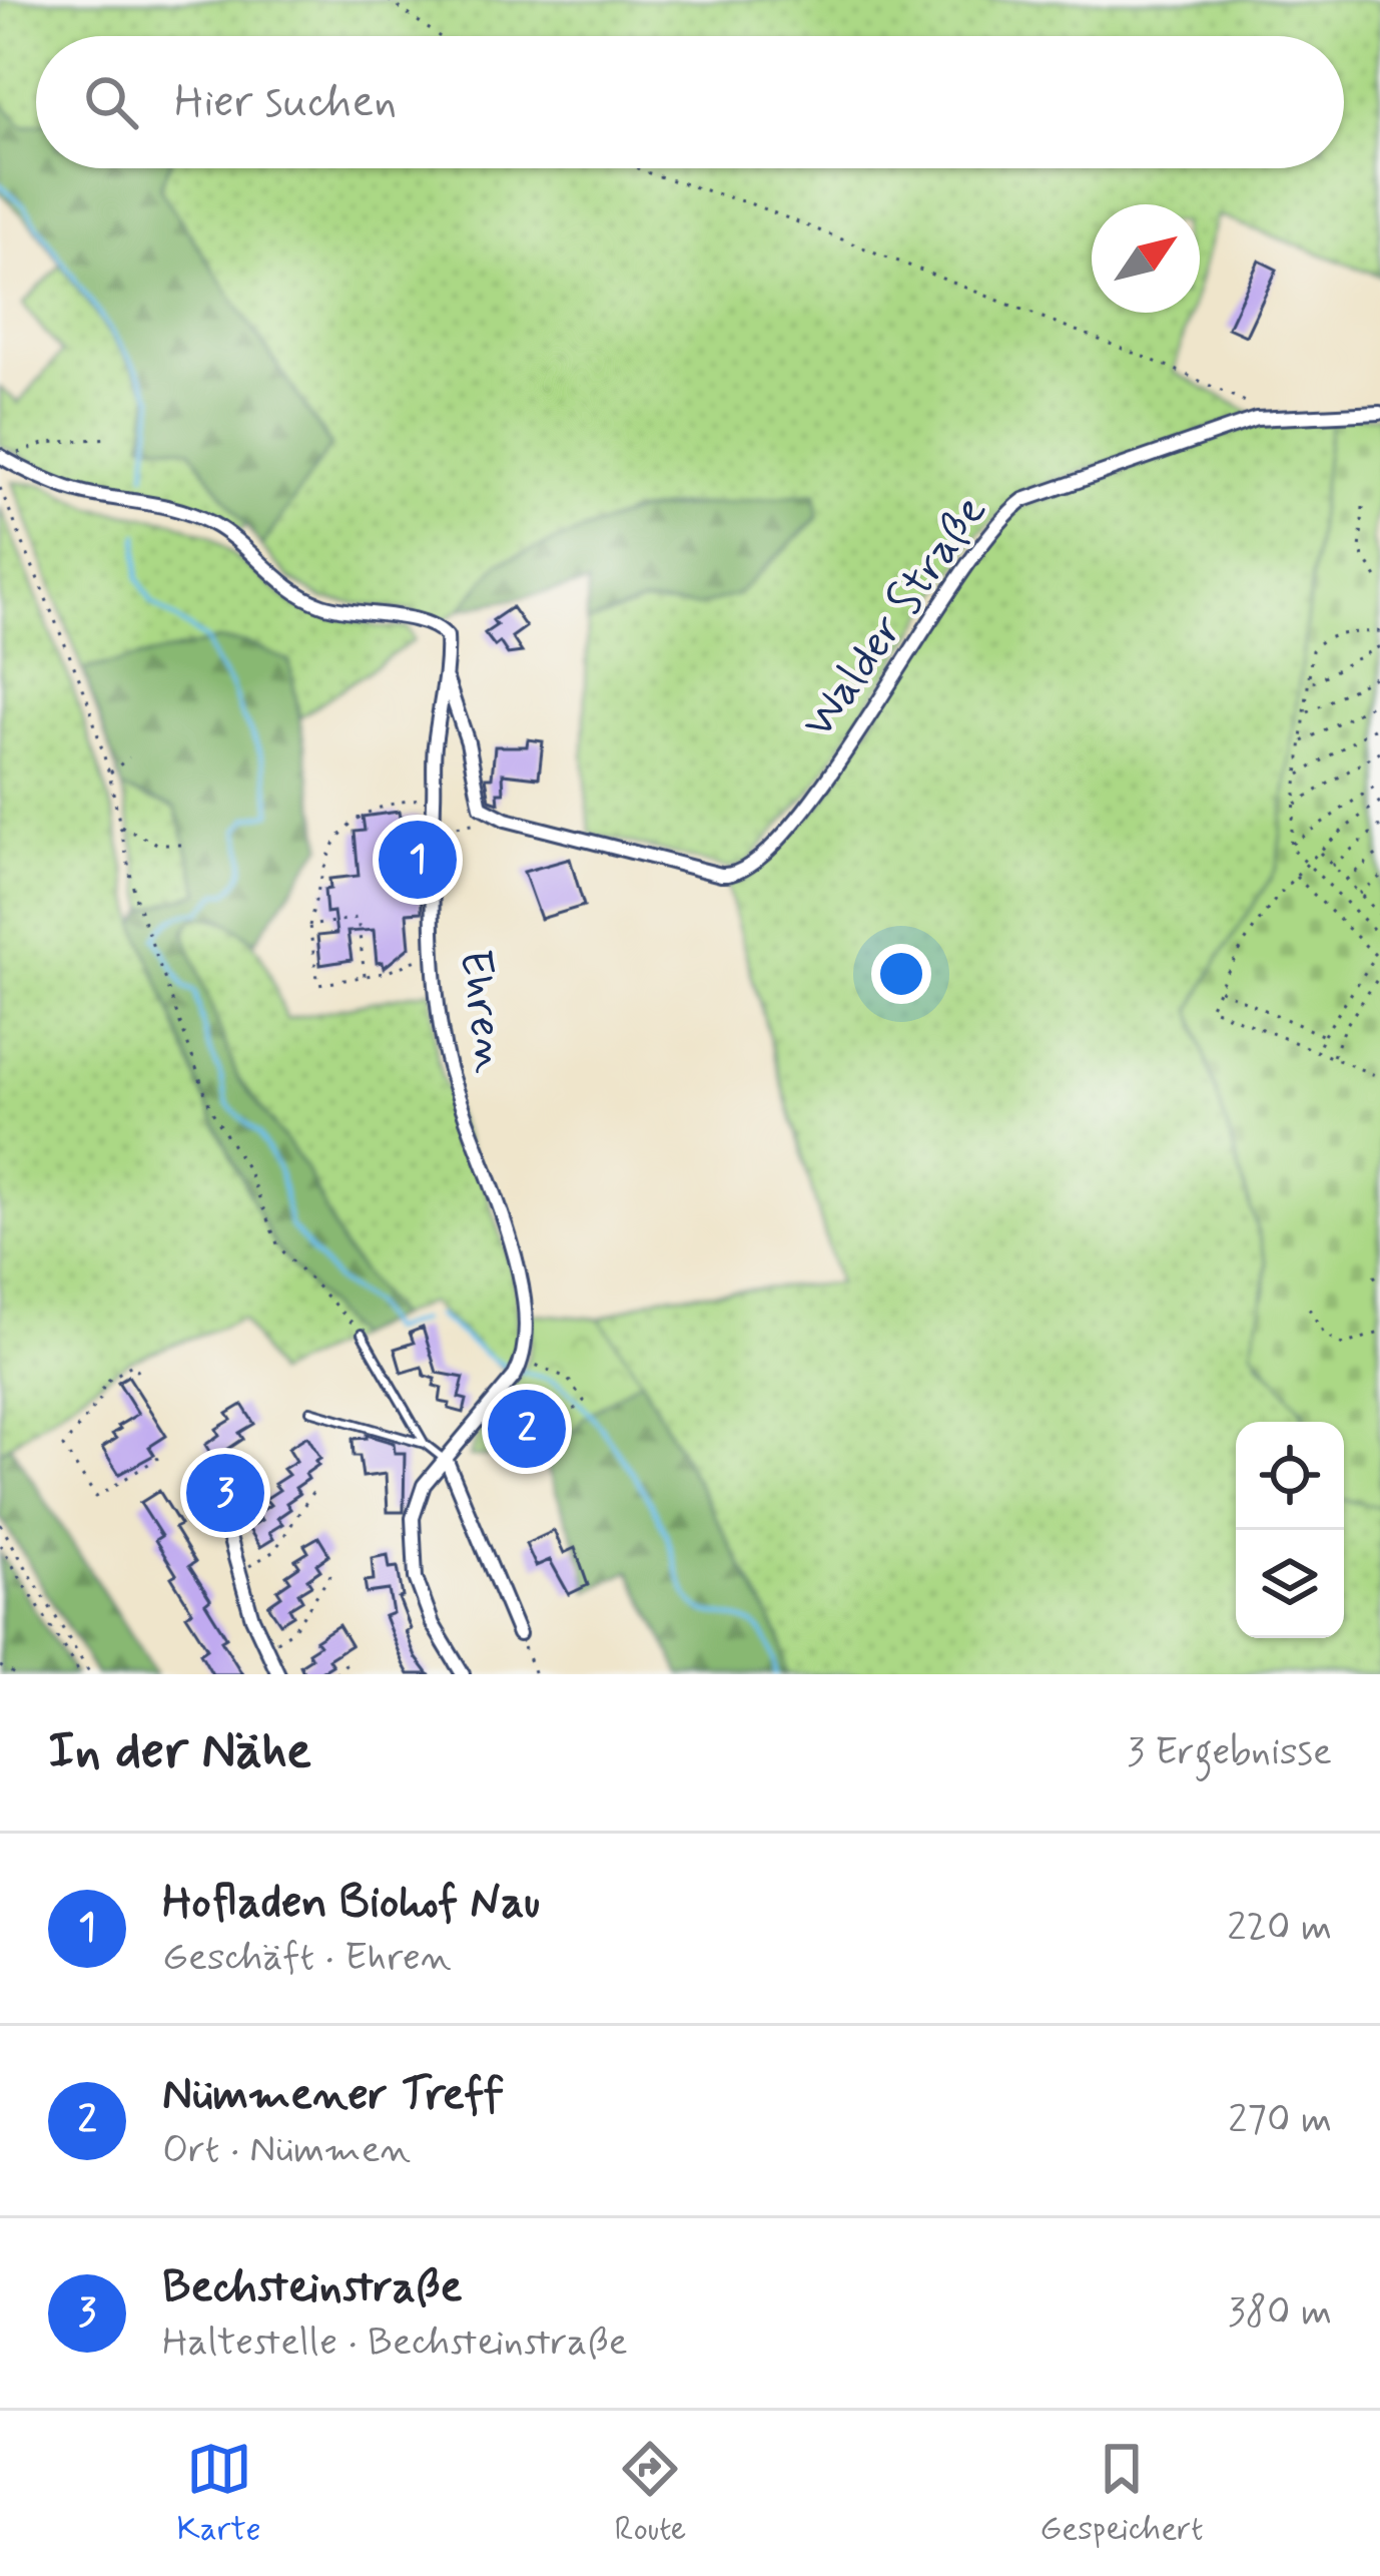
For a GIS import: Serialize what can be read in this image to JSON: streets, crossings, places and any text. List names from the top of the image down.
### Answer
{
  "streets": {
    "street": ["Walder Straße", "Ehren"]
  },
  "north": "top right",
  "page": {
    "search": "Hier suchen",
    "pins": ["1", "2", "3"],
    "heading": ["In der Nähe", "3 Ergebnisse"],
    "list": [
      {
        "mark": "1",
        "name": "Hofladen Biohof Nau",
        "note": "Geschäft · Ehren",
        "value": "220 m"
      },
      {
        "mark": "2",
        "name": "Nümmener Treff",
        "note": "Ort · Nümmen",
        "value": "270 m"
      },
      {
        "mark": "3",
        "name": "Bechsteinstraße",
        "note": "Haltestelle · Bechsteinstraße",
        "value": "380 m"
      }
    ],
    "nav": ["Karte", "Route", "Gespeichert"]
  }
}
